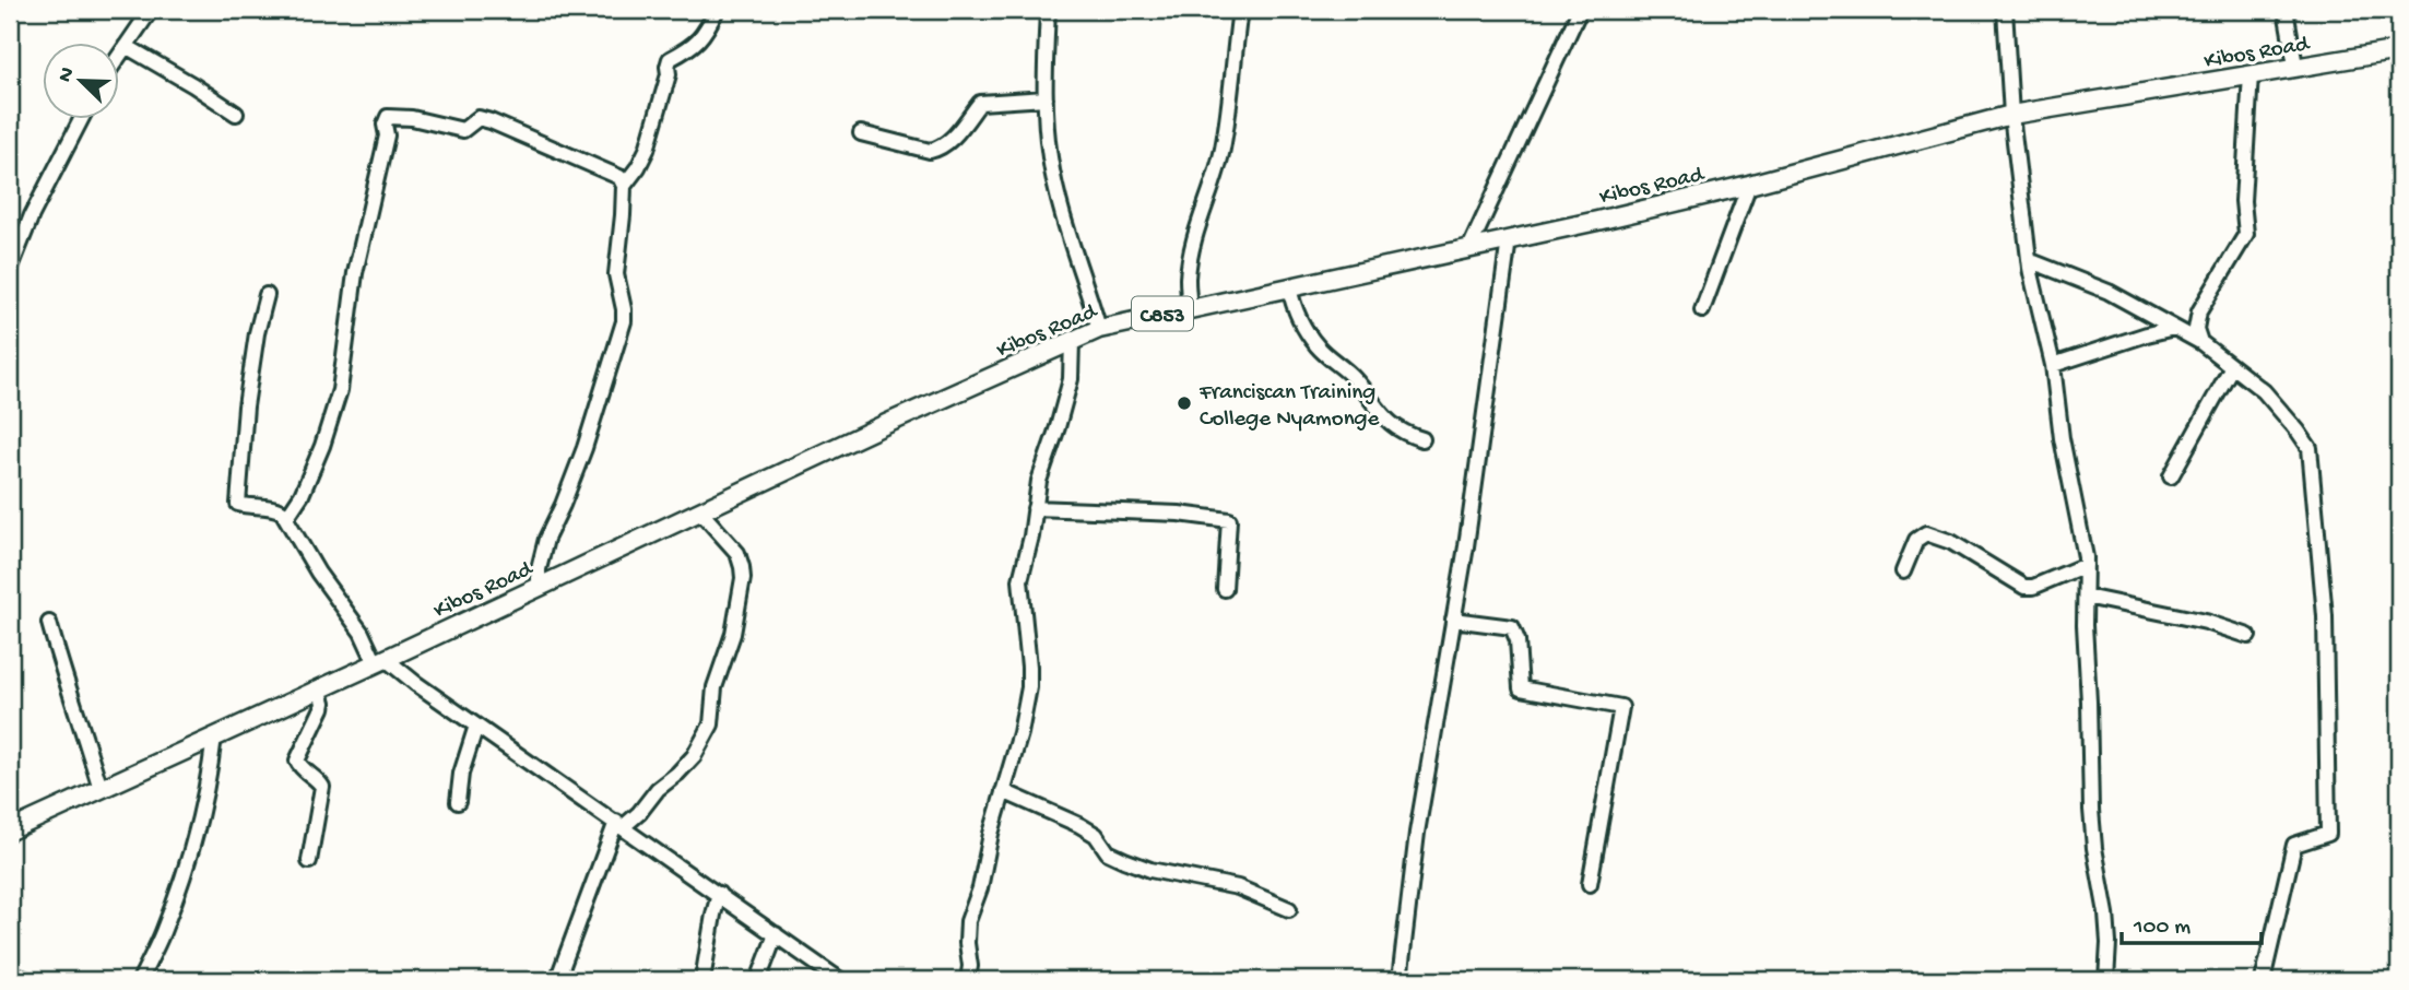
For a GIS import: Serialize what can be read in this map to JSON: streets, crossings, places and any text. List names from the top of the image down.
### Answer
{
  "streets": {
    "main road": ["Kibos Road", "C853"]
  },
  "places": ["Franciscan Training College Nyamonge"],
  "scale_bar": "100 m",
  "north": "top left"
}
